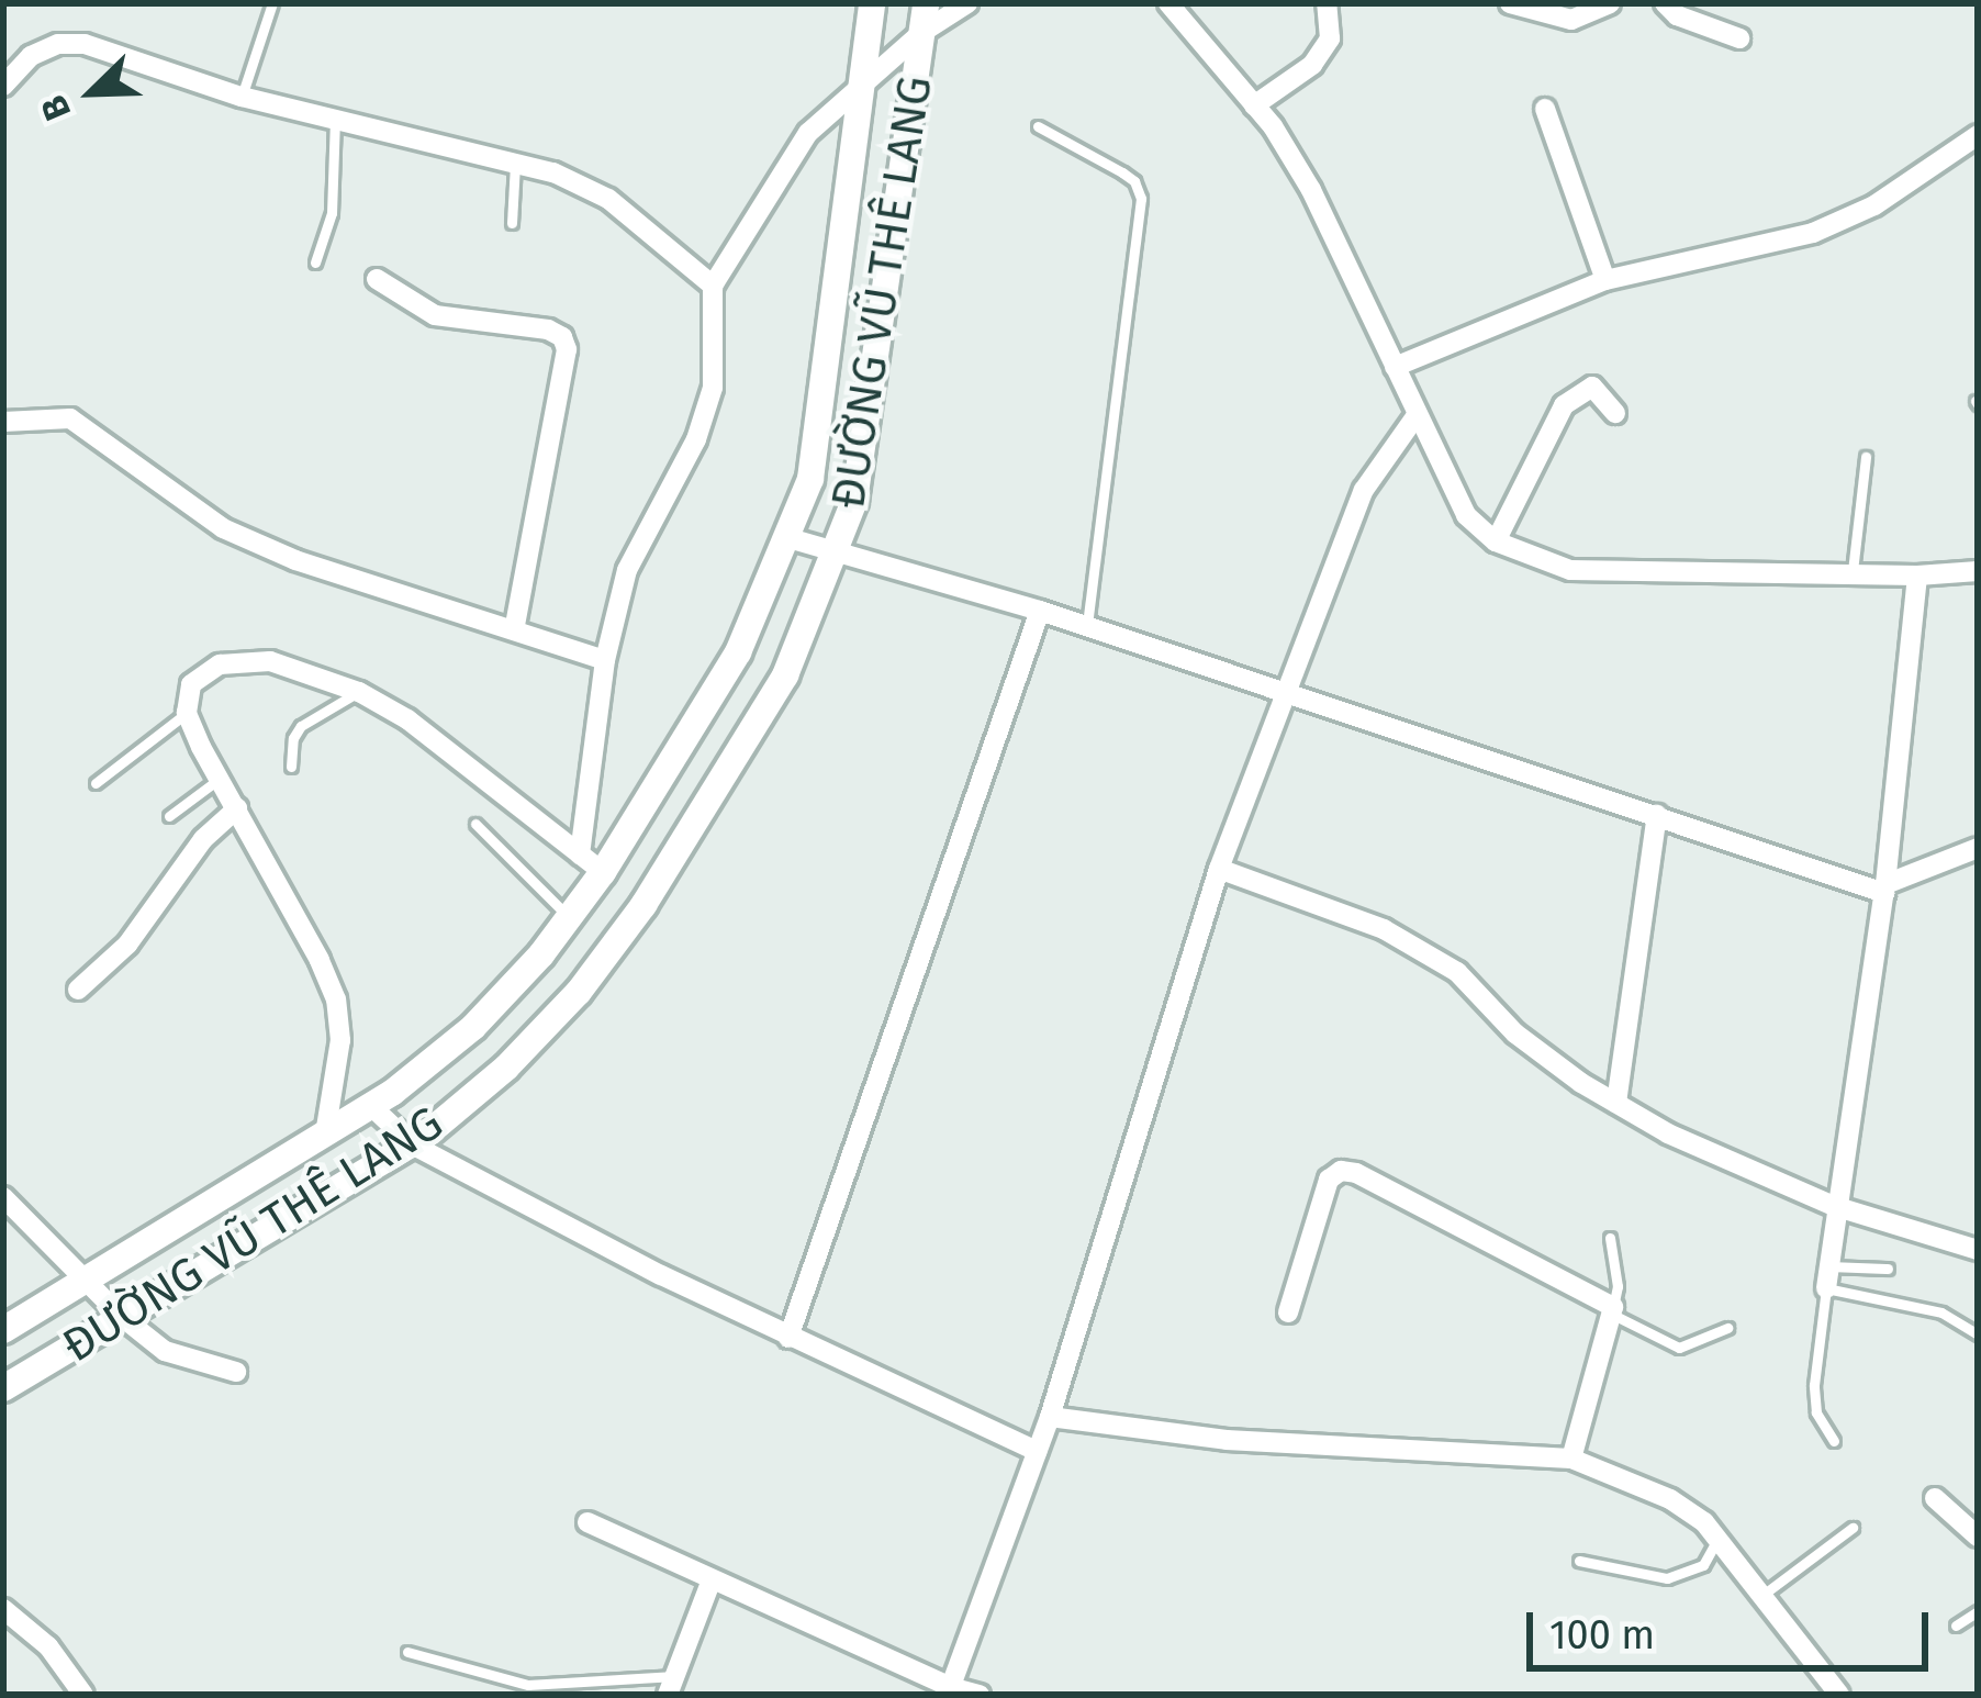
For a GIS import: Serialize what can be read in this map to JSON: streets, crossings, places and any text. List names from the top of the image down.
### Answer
{
  "streets": {
    "street": ["ĐƯỜNG VŨ THÊ LANG"]
  },
  "scale_bar": "100 m",
  "north": "bottom left"
}
